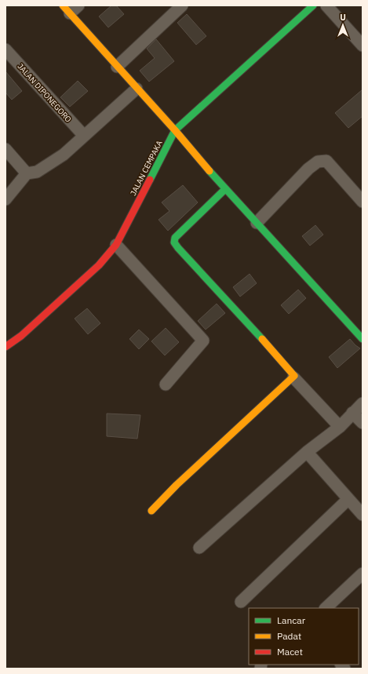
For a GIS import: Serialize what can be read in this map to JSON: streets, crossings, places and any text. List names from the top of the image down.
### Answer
{
  "streets": {
    "street": ["JALAN DIPONEGORO", "JALAN CEMPAKA"]
  },
  "legend": ["Lancar", "Padat", "Macet"],
  "north": "top"
}
